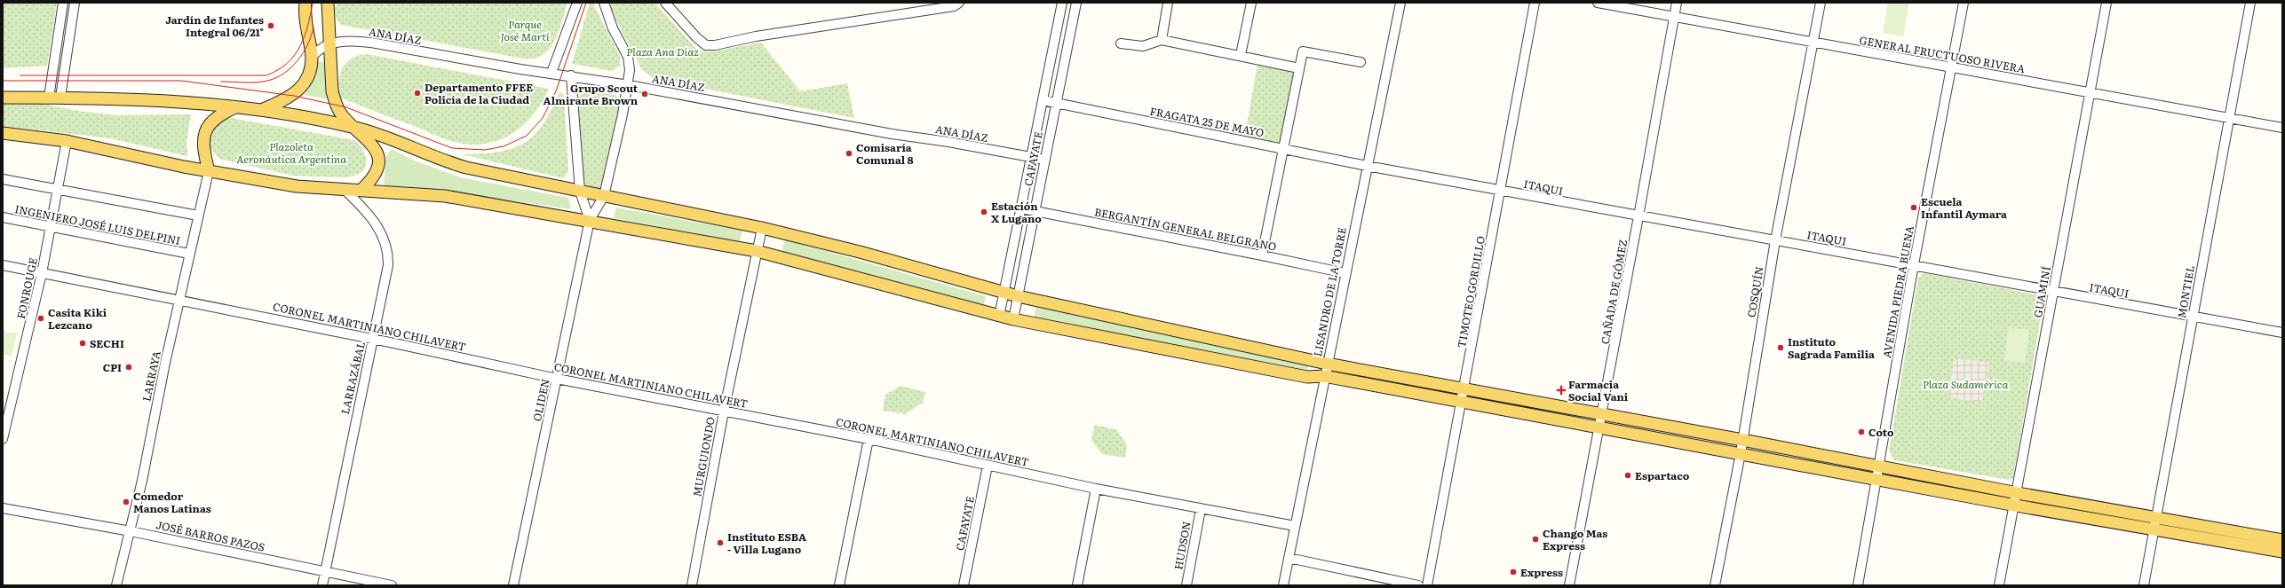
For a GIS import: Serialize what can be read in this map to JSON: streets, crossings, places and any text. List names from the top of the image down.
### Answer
{
  "streets": {
    "street": [
      "ANA DÍAZ",
      "GENERAL FRUCTUOSO RIVERA",
      "FRAGATA 25 DE MAYO",
      "CAFAYATE",
      "ITAQUI",
      "INGENIERO JOSÉ LUIS DELPINI",
      "BERGANTÍN GENERAL BELGRANO",
      "FONROUGE",
      "LISANDRO DE LA TORRE",
      "TIMOTEO GORDILLO",
      "CAÑADA DE GÓMEZ",
      "COSQUÍN",
      "AVENIDA PIEDRA BUENA",
      "GUAMINÍ",
      "MONTIEL",
      "CORONEL MARTINIANO CHILAVERT",
      "LARRAYA",
      "LARRAZÁBAL",
      "OLIDEN",
      "MURGUIONDO",
      "JOSÉ BARROS PAZOS",
      "HUDSON"
    ]
  },
  "crossings": [
    ["ANA DÍAZ", "CAFAYATE"],
    ["GENERAL FRUCTUOSO RIVERA", "CAÑADA DE GÓMEZ"],
    ["GENERAL FRUCTUOSO RIVERA", "COSQUÍN"],
    ["GENERAL FRUCTUOSO RIVERA", "AVENIDA PIEDRA BUENA"],
    ["GENERAL FRUCTUOSO RIVERA", "GUAMINÍ"],
    ["GENERAL FRUCTUOSO RIVERA", "MONTIEL"],
    ["FRAGATA 25 DE MAYO", "CAFAYATE"],
    ["FRAGATA 25 DE MAYO", "ITAQUI"],
    ["FRAGATA 25 DE MAYO", "LISANDRO DE LA TORRE"],
    ["CAFAYATE", "BERGANTÍN GENERAL BELGRANO"],
    ["CAFAYATE", "CORONEL MARTINIANO CHILAVERT"],
    ["ITAQUI", "LISANDRO DE LA TORRE"],
    ["ITAQUI", "TIMOTEO GORDILLO"],
    ["ITAQUI", "CAÑADA DE GÓMEZ"],
    ["ITAQUI", "COSQUÍN"],
    ["ITAQUI", "AVENIDA PIEDRA BUENA"],
    ["ITAQUI", "GUAMINÍ"],
    ["ITAQUI", "MONTIEL"],
    ["INGENIERO JOSÉ LUIS DELPINI", "FONROUGE"],
    ["INGENIERO JOSÉ LUIS DELPINI", "LARRAYA"],
    ["BERGANTÍN GENERAL BELGRANO", "LISANDRO DE LA TORRE"],
    ["FONROUGE", "CORONEL MARTINIANO CHILAVERT"],
    ["LISANDRO DE LA TORRE", "CORONEL MARTINIANO CHILAVERT"],
    ["CORONEL MARTINIANO CHILAVERT", "LARRAYA"],
    ["CORONEL MARTINIANO CHILAVERT", "LARRAZÁBAL"],
    ["CORONEL MARTINIANO CHILAVERT", "OLIDEN"],
    ["CORONEL MARTINIANO CHILAVERT", "MURGUIONDO"],
    ["CORONEL MARTINIANO CHILAVERT", "HUDSON"],
    ["LARRAYA", "JOSÉ BARROS PAZOS"],
    ["LARRAZÁBAL", "JOSÉ BARROS PAZOS"]
  ],
  "parks": [
    "Parque José Martí",
    "Plaza Ana Díaz",
    "Plazoleta Aeronáutica Argentina",
    "Plaza Sudamérica"
  ],
  "places": {
    "other": [
      "Jardín de Infantes Integral 06/21°",
      "Departamento FFEE Policía de la Ciudad",
      "Grupo Scout Almirante Brown",
      "Comisaría Comunal 8",
      "Escuela Infantil Aymara",
      "Estación X Lugano",
      "Casita Kiki Lezcano",
      "SECHI",
      "Instituto Sagrada Familia",
      "CPI",
      "Coto",
      "Espartaco",
      "Comedor Manos Latinas",
      "Chango Mas Express",
      "Instituto ESBA - Villa Lugano",
      "Express"
    ],
    "health": ["Farmacia Social Vani"]
  }
}
